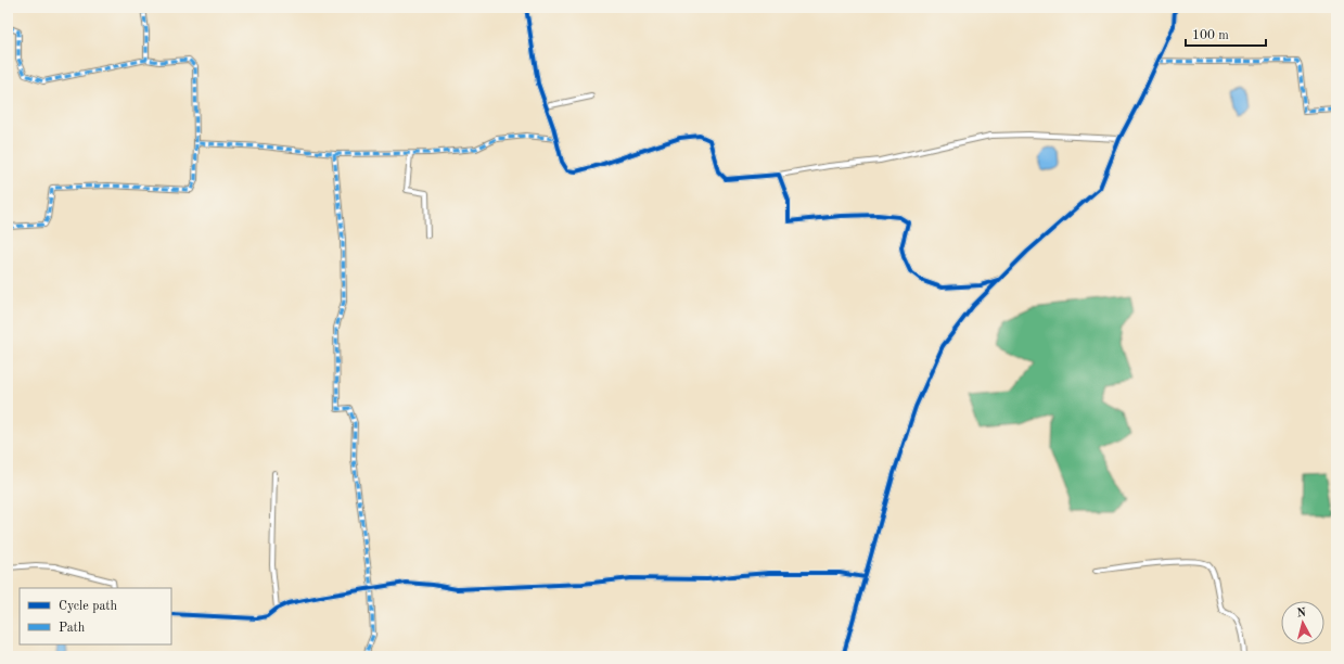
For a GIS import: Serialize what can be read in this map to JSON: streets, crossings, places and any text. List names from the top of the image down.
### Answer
{
  "legend": ["Cycle path", "Path"],
  "scale_bar": "100 m",
  "north": "top"
}
